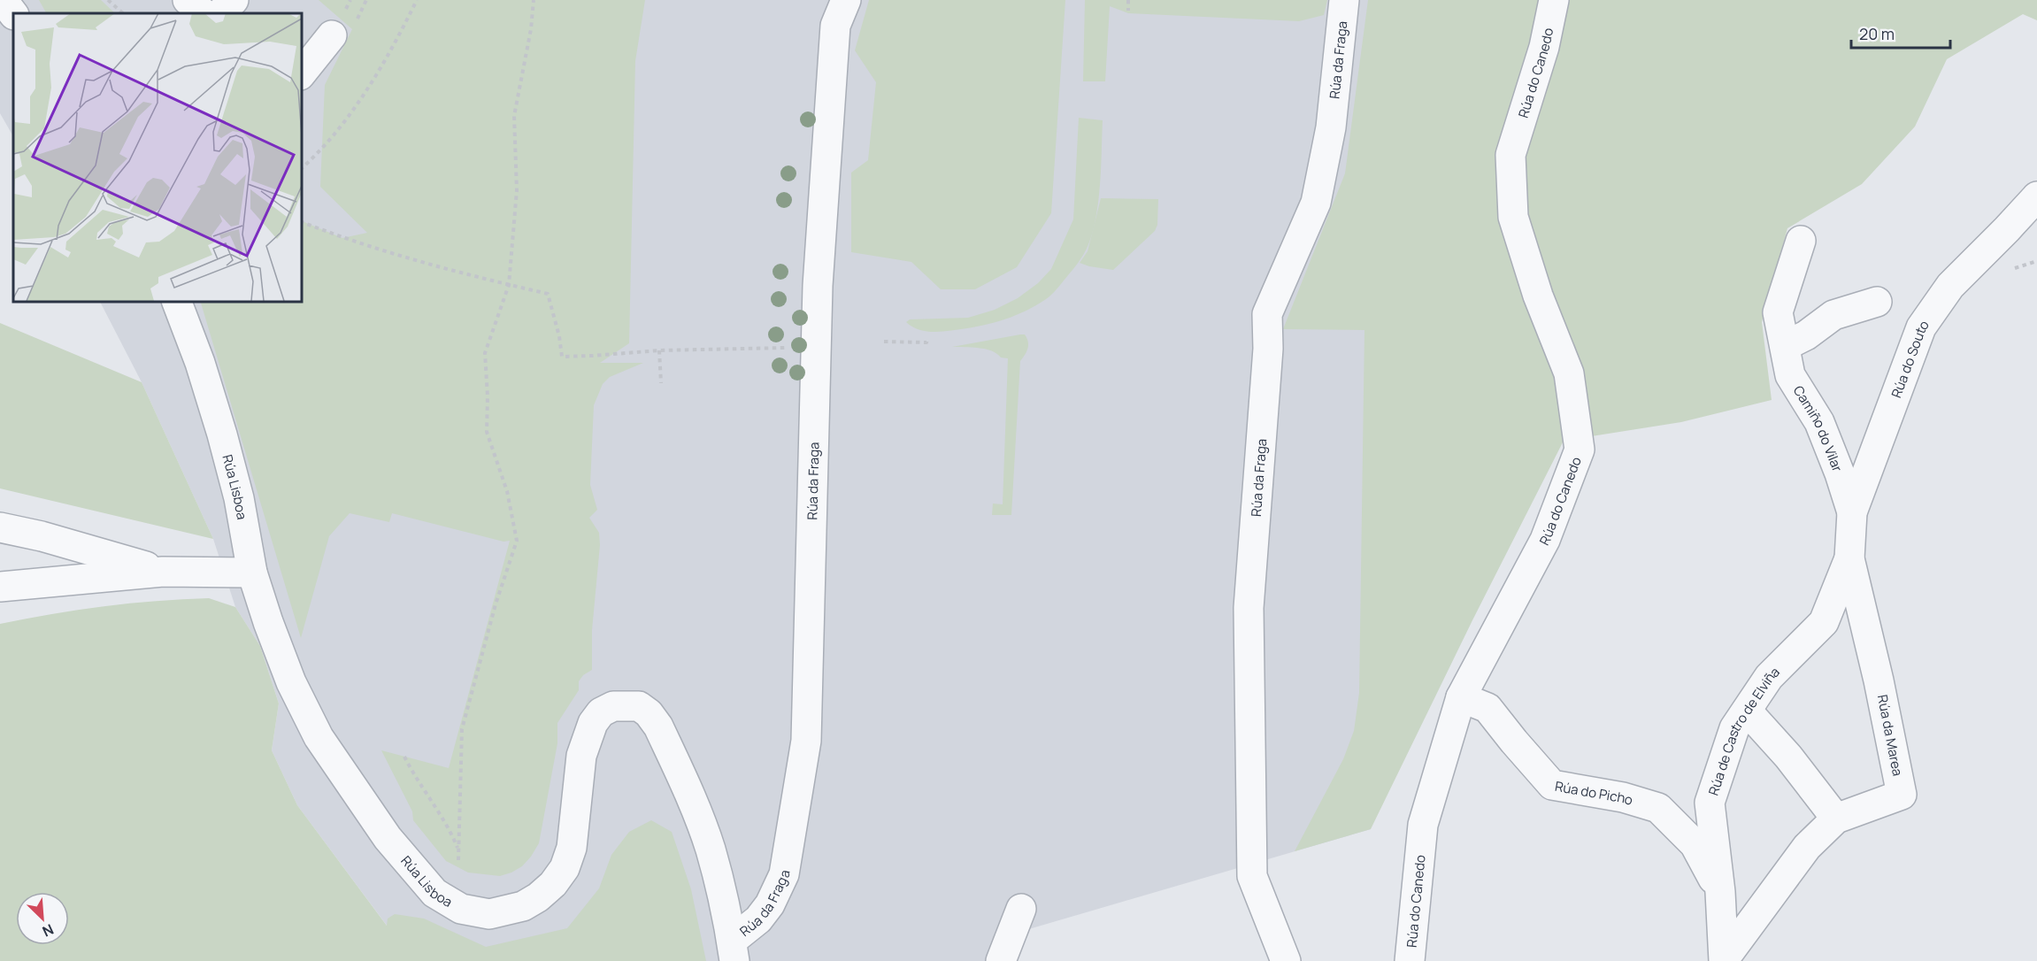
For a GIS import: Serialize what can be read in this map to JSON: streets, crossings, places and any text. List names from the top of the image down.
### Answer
{
  "streets": {
    "street": [
      "Rúa da Fraga",
      "Rúa do Canedo",
      "Rúa do Souto",
      "Camiño do Vilar",
      "Rúa Lisboa",
      "Rúa de Castro de Elviña",
      "Rúa da Marea",
      "Rúa do Picho"
    ]
  },
  "crossings": [
    ["Rúa da Fraga", "Rúa Lisboa"],
    ["Rúa do Canedo", "Rúa do Picho"],
    ["Rúa do Souto", "Camiño do Vilar"],
    ["Rúa do Souto", "Rúa de Castro de Elviña"],
    ["Rúa do Souto", "Rúa da Marea"],
    ["Rúa de Castro de Elviña", "Rúa da Marea"],
    ["Rúa de Castro de Elviña", "Rúa do Picho"]
  ],
  "scale_bar": "20 m",
  "north": "bottom right"
}
